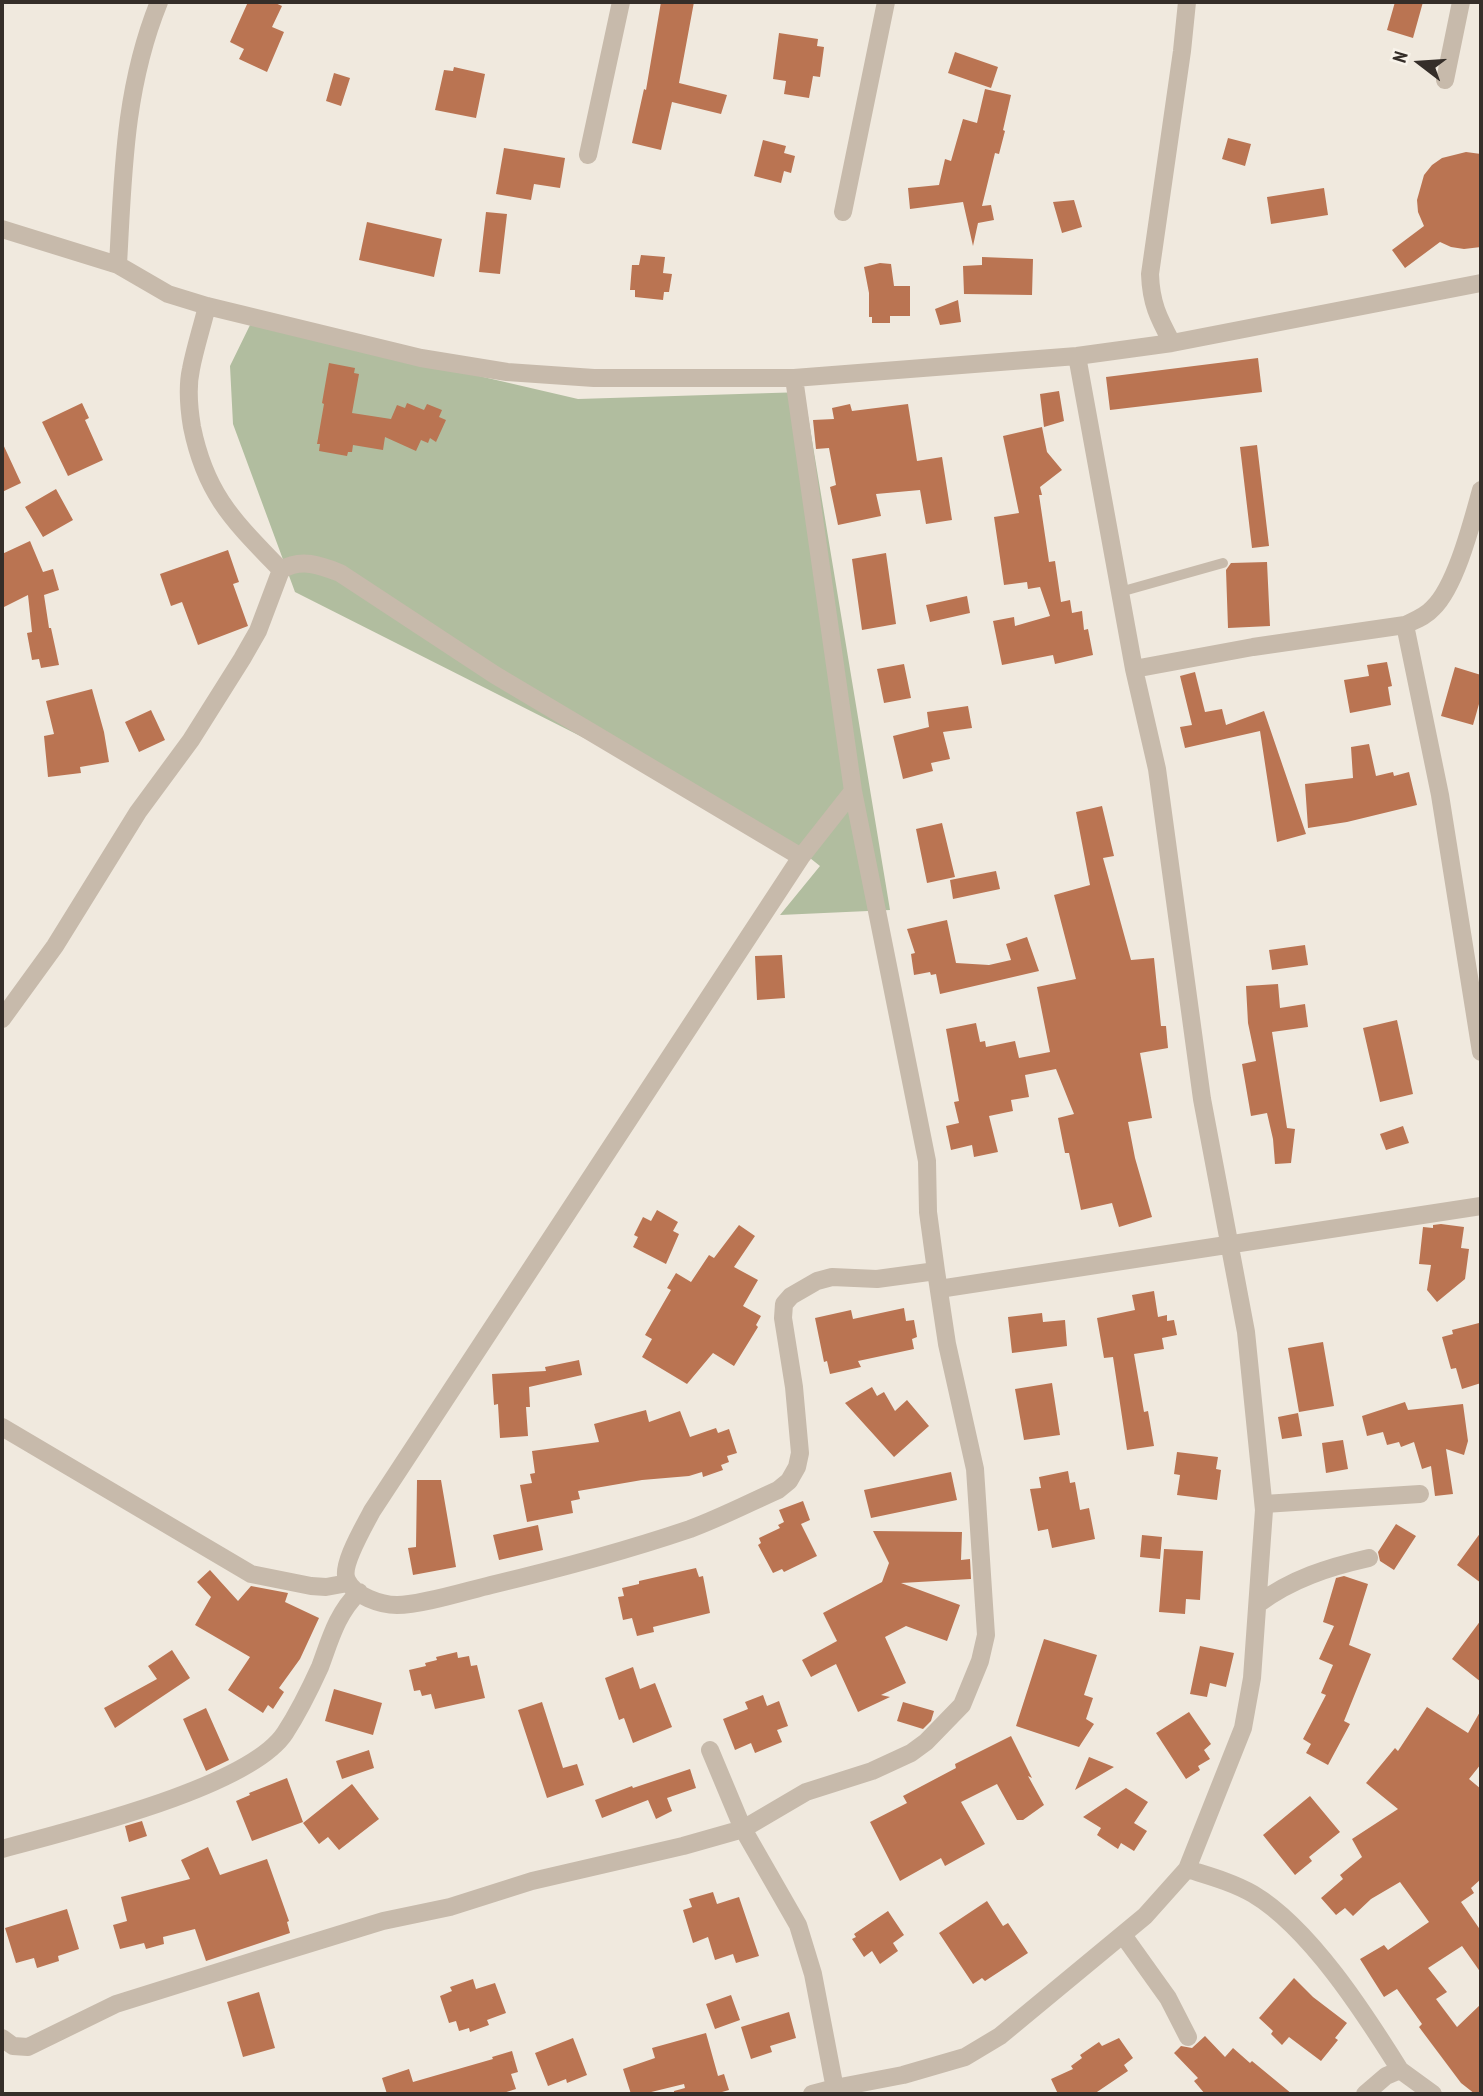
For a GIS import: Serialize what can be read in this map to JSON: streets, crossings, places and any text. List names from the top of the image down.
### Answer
{
  "north": "left"
}
